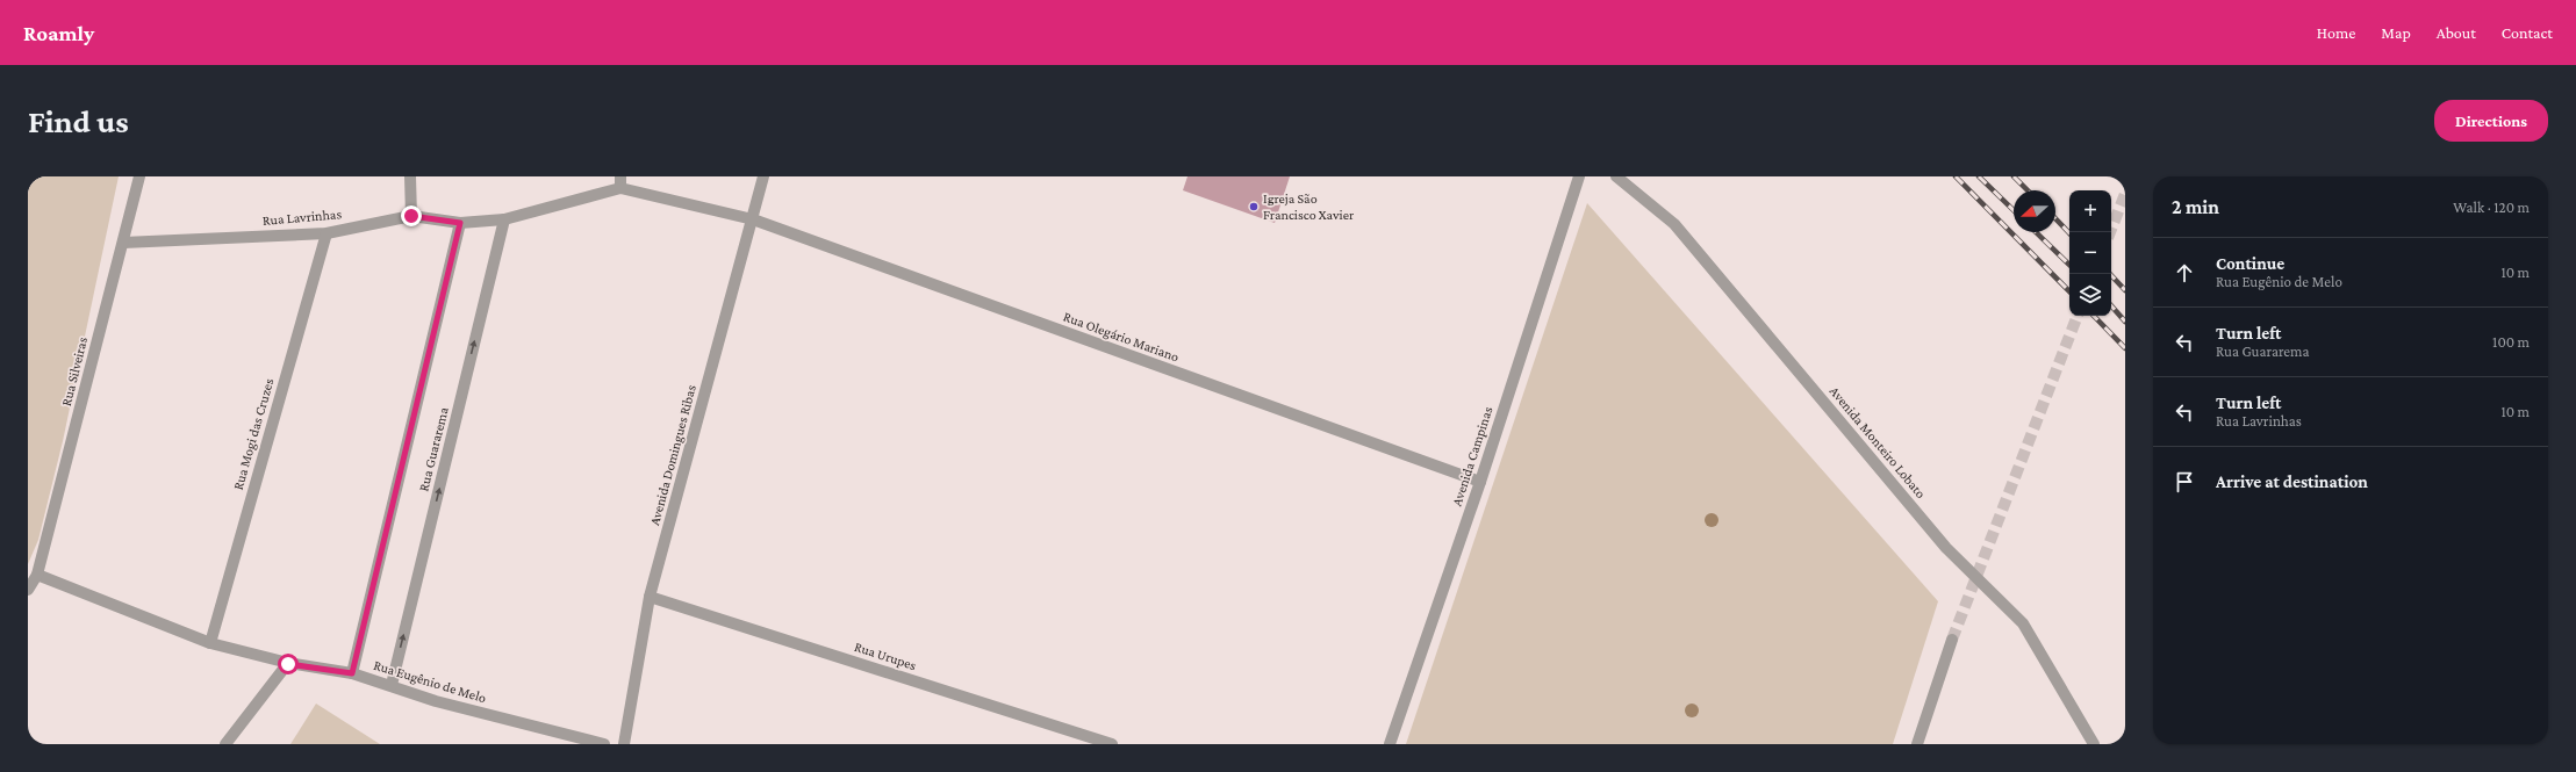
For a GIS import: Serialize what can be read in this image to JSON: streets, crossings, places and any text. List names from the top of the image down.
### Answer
{
  "streets": {
    "street": [
      "Rua Lavrinhas",
      "Rua Olegário Mariano",
      "Rua Silveiras",
      "Rua Mogi das Cruzes",
      "Avenida Monteiro Lobato",
      "Rua Guararema",
      "Avenida Domingues Ribas",
      "Avenida Campinas",
      "Rua Urupes",
      "Rua Eugênio de Melo"
    ]
  },
  "crossings": [
    ["Rua Lavrinhas", "Rua Olegário Mariano"],
    ["Rua Lavrinhas", "Rua Silveiras"],
    ["Rua Lavrinhas", "Rua Mogi das Cruzes"],
    ["Rua Lavrinhas", "Rua Guararema"],
    ["Rua Lavrinhas", "Avenida Domingues Ribas"],
    ["Rua Olegário Mariano", "Avenida Domingues Ribas"],
    ["Rua Olegário Mariano", "Avenida Campinas"],
    ["Rua Silveiras", "Rua Eugênio de Melo"],
    ["Rua Mogi das Cruzes", "Rua Eugênio de Melo"],
    ["Rua Guararema", "Rua Eugênio de Melo"],
    ["Avenida Domingues Ribas", "Rua Urupes"]
  ],
  "places": ["Igreja São Francisco Xavier"],
  "north": "left",
  "page": {
    "header": "Roamly",
    "nav": [
      "Home",
      "Map",
      "About",
      "Contact"
    ],
    "buttons": "Directions",
    "title": "Find us",
    "heading": ["2 min", "Walk · 120 m"],
    "map_buttons": ["+", "−"],
    "list": [
      ["Continue", "Rua Eugênio de Melo", "10 m"],
      ["Turn left", "Rua Guararema", "100 m"],
      ["Turn left", "Rua Lavrinhas", "10 m"],
      "Arrive at destination"
    ]
  }
}
